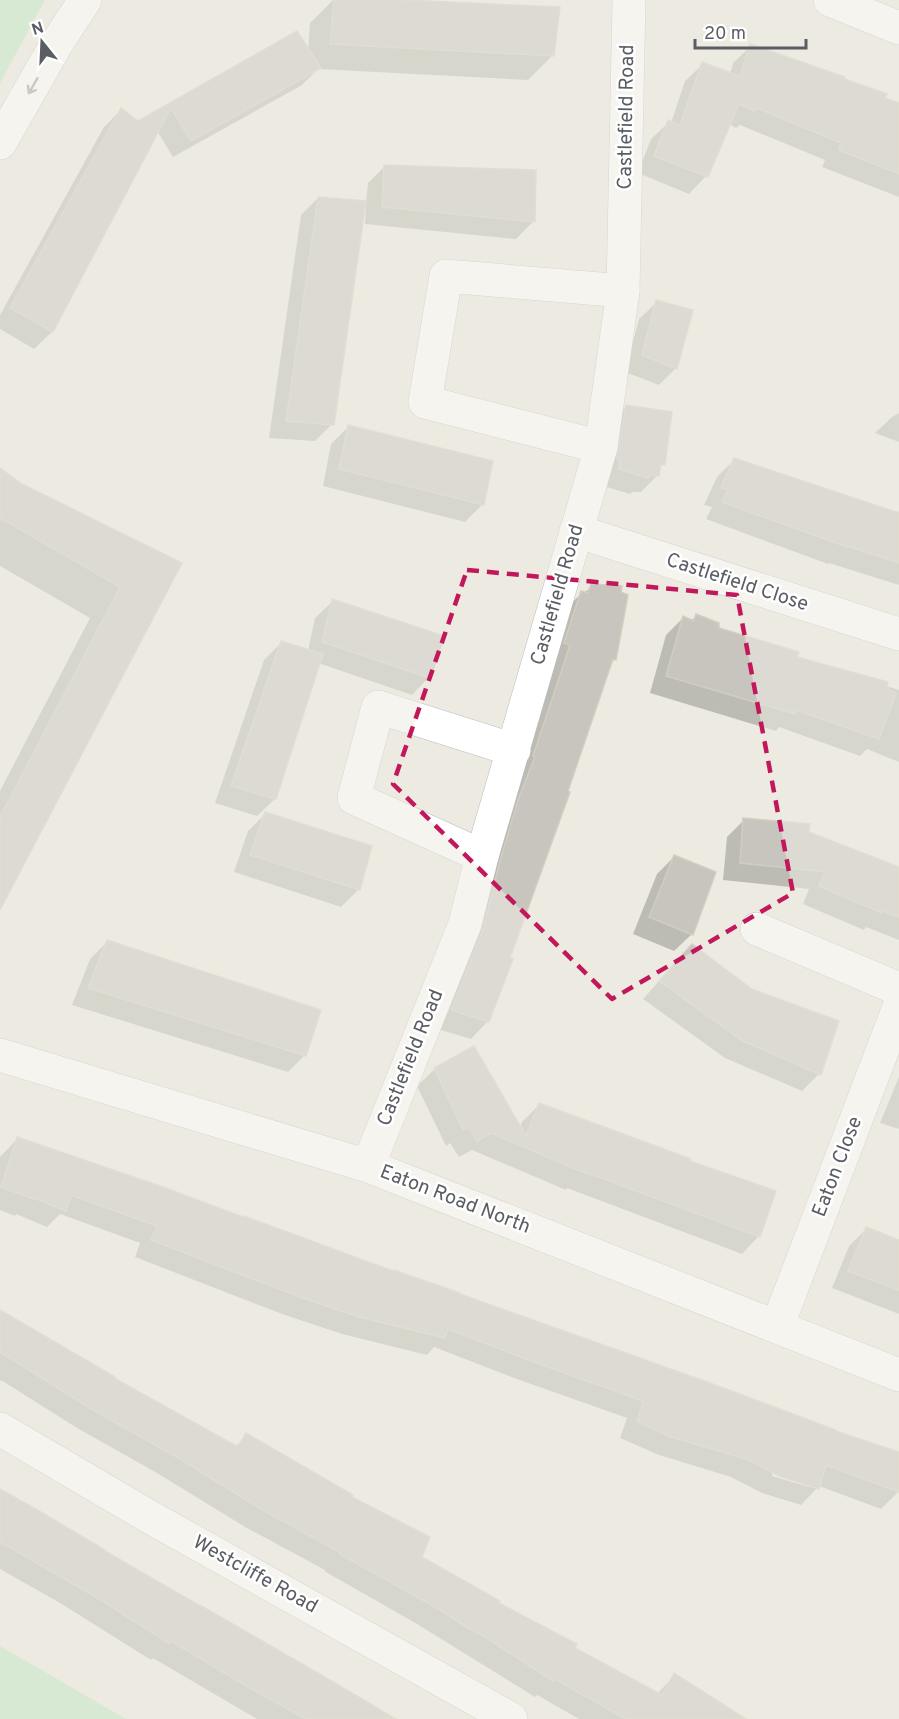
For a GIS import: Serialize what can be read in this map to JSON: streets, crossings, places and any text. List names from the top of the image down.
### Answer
{
  "streets": {
    "street": [
      "Castlefield Road",
      "Castlefield Close",
      "Eaton Close",
      "Eaton Road North",
      "Westcliffe Road"
    ]
  },
  "crossings": [
    ["Castlefield Road", "Castlefield Close"],
    ["Castlefield Road", "Eaton Road North"],
    ["Eaton Close", "Eaton Road North"]
  ],
  "scale_bar": "20 m",
  "north": "top"
}
